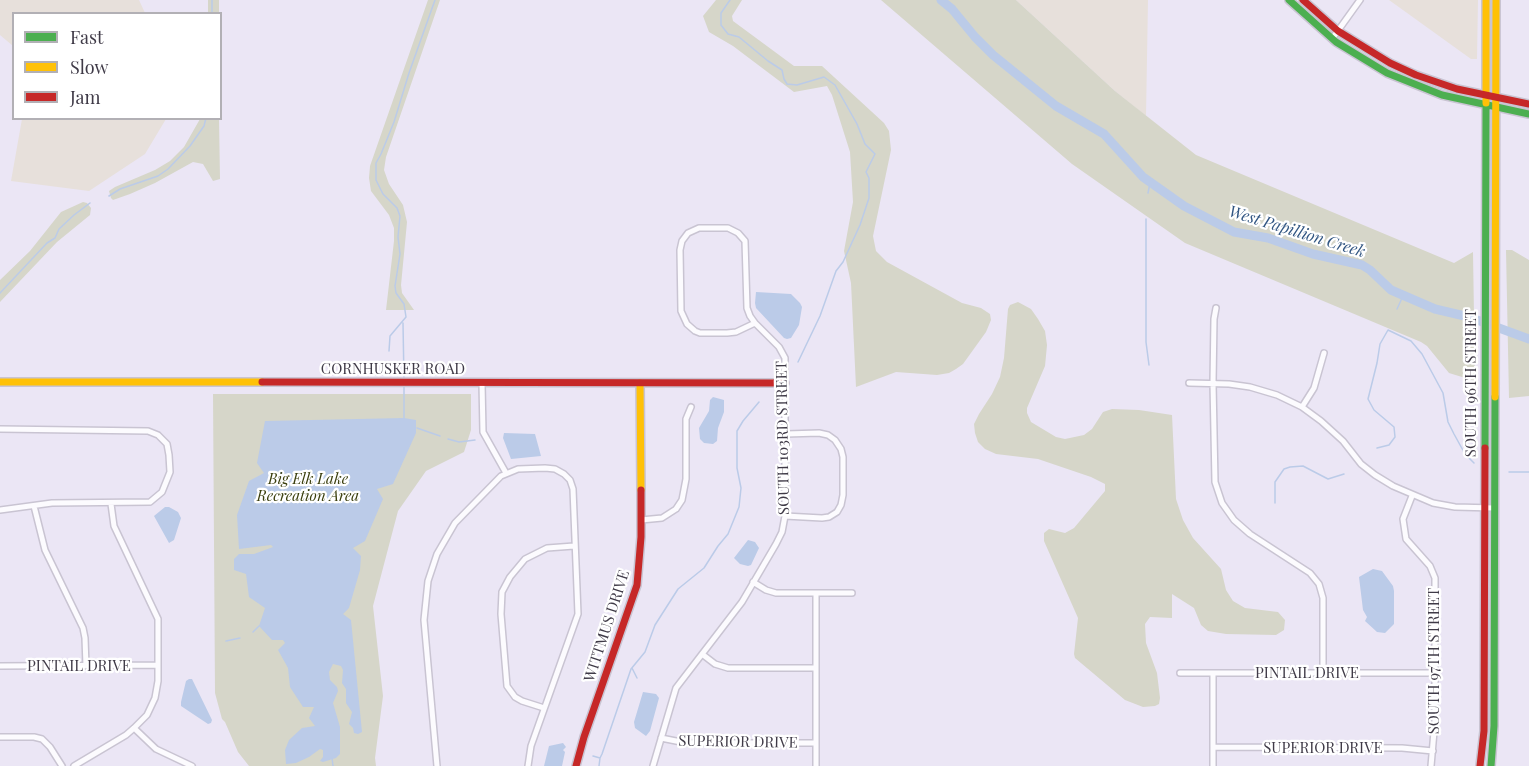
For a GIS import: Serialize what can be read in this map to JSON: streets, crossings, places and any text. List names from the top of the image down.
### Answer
{
  "streets": {
    "main road": ["CORNHUSKER ROAD", "SOUTH 96TH STREET", "WITTMUS DRIVE"],
    "street": [
      "SOUTH 103RD STREET",
      "SOUTH 97TH STREET",
      "PINTAIL DRIVE",
      "SUPERIOR DRIVE"
    ]
  },
  "crossings": [
    ["CORNHUSKER ROAD", "SOUTH 103RD STREET"],
    ["CORNHUSKER ROAD", "WITTMUS DRIVE"],
    ["SOUTH 103RD STREET", "SUPERIOR DRIVE"],
    ["SOUTH 97TH STREET", "PINTAIL DRIVE"],
    ["SOUTH 97TH STREET", "SUPERIOR DRIVE"]
  ],
  "water": ["West Papillion Creek"],
  "parks": ["Big Elk Lake Recreation Area"],
  "legend": ["Fast", "Slow", "Jam"]
}
